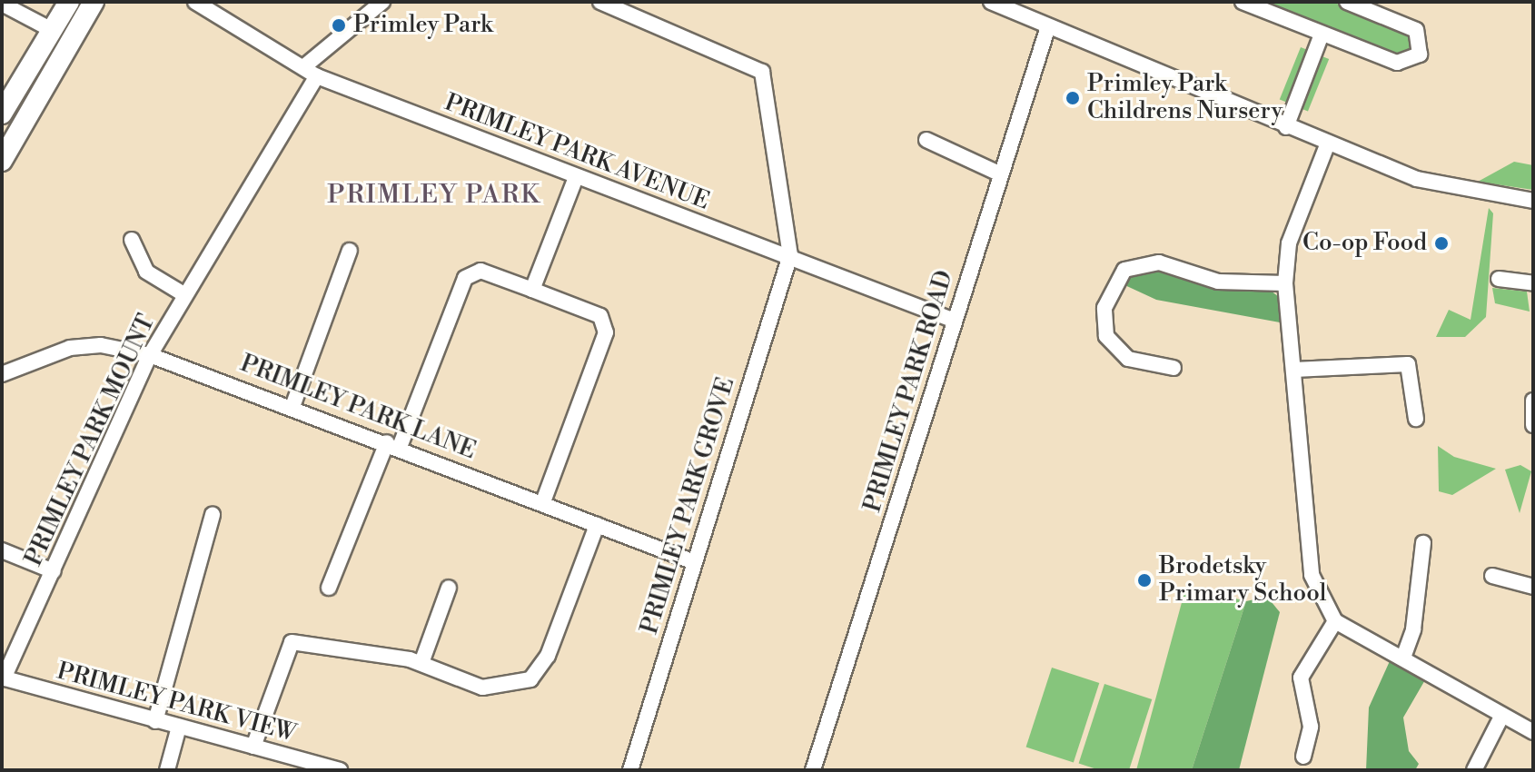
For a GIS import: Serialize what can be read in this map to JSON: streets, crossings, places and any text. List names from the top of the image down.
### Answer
{
  "streets": {
    "street": [
      "PRIMLEY PARK AVENUE",
      "PRIMLEY PARK ROAD",
      "PRIMLEY PARK LANE",
      "PRIMLEY PARK MOUNT",
      "PRIMLEY PARK GROVE",
      "PRIMLEY PARK VIEW"
    ]
  },
  "crossings": [
    ["PRIMLEY PARK AVENUE", "PRIMLEY PARK ROAD"],
    ["PRIMLEY PARK AVENUE", "PRIMLEY PARK MOUNT"],
    ["PRIMLEY PARK AVENUE", "PRIMLEY PARK GROVE"],
    ["PRIMLEY PARK LANE", "PRIMLEY PARK MOUNT"],
    ["PRIMLEY PARK LANE", "PRIMLEY PARK GROVE"],
    ["PRIMLEY PARK MOUNT", "PRIMLEY PARK VIEW"]
  ],
  "districts": ["PRIMLEY PARK"],
  "places": [
    "Primley Park",
    "Primley Park Childrens Nursery",
    "Co-op Food",
    "Brodetsky Primary School"
  ]
}
